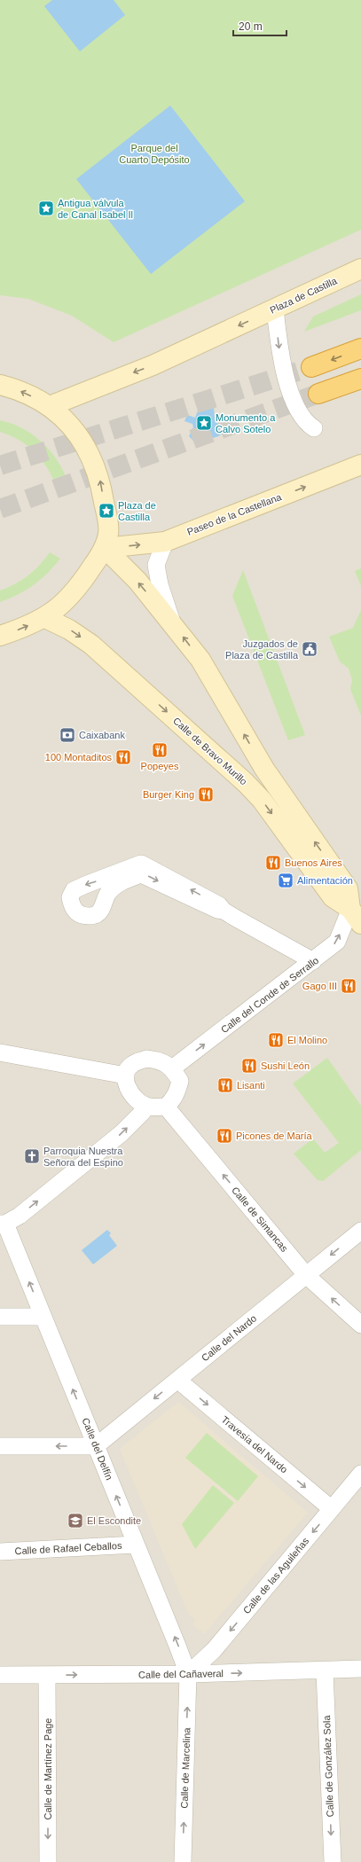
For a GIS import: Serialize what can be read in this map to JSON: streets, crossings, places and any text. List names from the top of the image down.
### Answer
{
  "streets": {
    "main road": ["Plaza de Castilla", "Paseo de la Castellana", "Calle de Bravo Murillo"],
    "street": [
      "Calle del Conde de Serrallo",
      "Calle de Simancas",
      "Calle del Nardo",
      "Travesía del Nardo",
      "Calle del Delfín",
      "Calle de Rafael Ceballos",
      "Calle de las Aguileñas",
      "Calle del Cañaveral",
      "Calle de González Sola",
      "Calle de Marcelina",
      "Calle de Martínez Page"
    ]
  },
  "crossings": [
    ["Calle de Bravo Murillo", "Calle del Conde de Serrallo"],
    ["Calle del Conde de Serrallo", "Calle de Simancas"],
    ["Calle de Simancas", "Calle del Nardo"],
    ["Calle del Nardo", "Travesía del Nardo"],
    ["Calle del Nardo", "Calle del Delfín"],
    ["Travesía del Nardo", "Calle de las Aguileñas"],
    ["Calle del Delfín", "Calle de Rafael Ceballos"],
    ["Calle del Delfín", "Calle de las Aguileñas"],
    ["Calle del Delfín", "Calle del Cañaveral"],
    ["Calle del Delfín", "Calle de Marcelina"],
    ["Calle de las Aguileñas", "Calle del Cañaveral"],
    ["Calle de las Aguileñas", "Calle de Marcelina"],
    ["Calle del Cañaveral", "Calle de González Sola"],
    ["Calle del Cañaveral", "Calle de Marcelina"],
    ["Calle del Cañaveral", "Calle de Martínez Page"]
  ],
  "one_way": [
    "Plaza de Castilla",
    "Paseo de la Castellana",
    "Calle del Conde de Serrallo",
    "Calle de Simancas",
    "Calle del Nardo",
    "Travesía del Nardo",
    "Calle del Delfín",
    "Calle de las Aguileñas",
    "Calle del Cañaveral",
    "Calle de González Sola",
    "Calle de Marcelina",
    "Calle de Martínez Page"
  ],
  "parks": ["Parque del Cuarto Depósito"],
  "places": {
    "place": ["Antigua válvula de Canal Isabel Il", "Monumento a Calvo Sotelo", "Plaza de Castilla"],
    "public building": ["Juzgados de Plaza de Castilla"],
    "bank": ["Caixabank"],
    "restaurant": [
      "Popeyes",
      "100 Montaditos",
      "Burger King",
      "Buenos Aires",
      "Gago III",
      "El Molino",
      "Sushi León",
      "Lisanti",
      "Picones de María"
    ],
    "supermarket": ["Alimentación"],
    "church": ["Parroquia Nuestra Señora del Espino"],
    "school or university": ["El Escondite"]
  },
  "scale_bar": "20 m"
}
